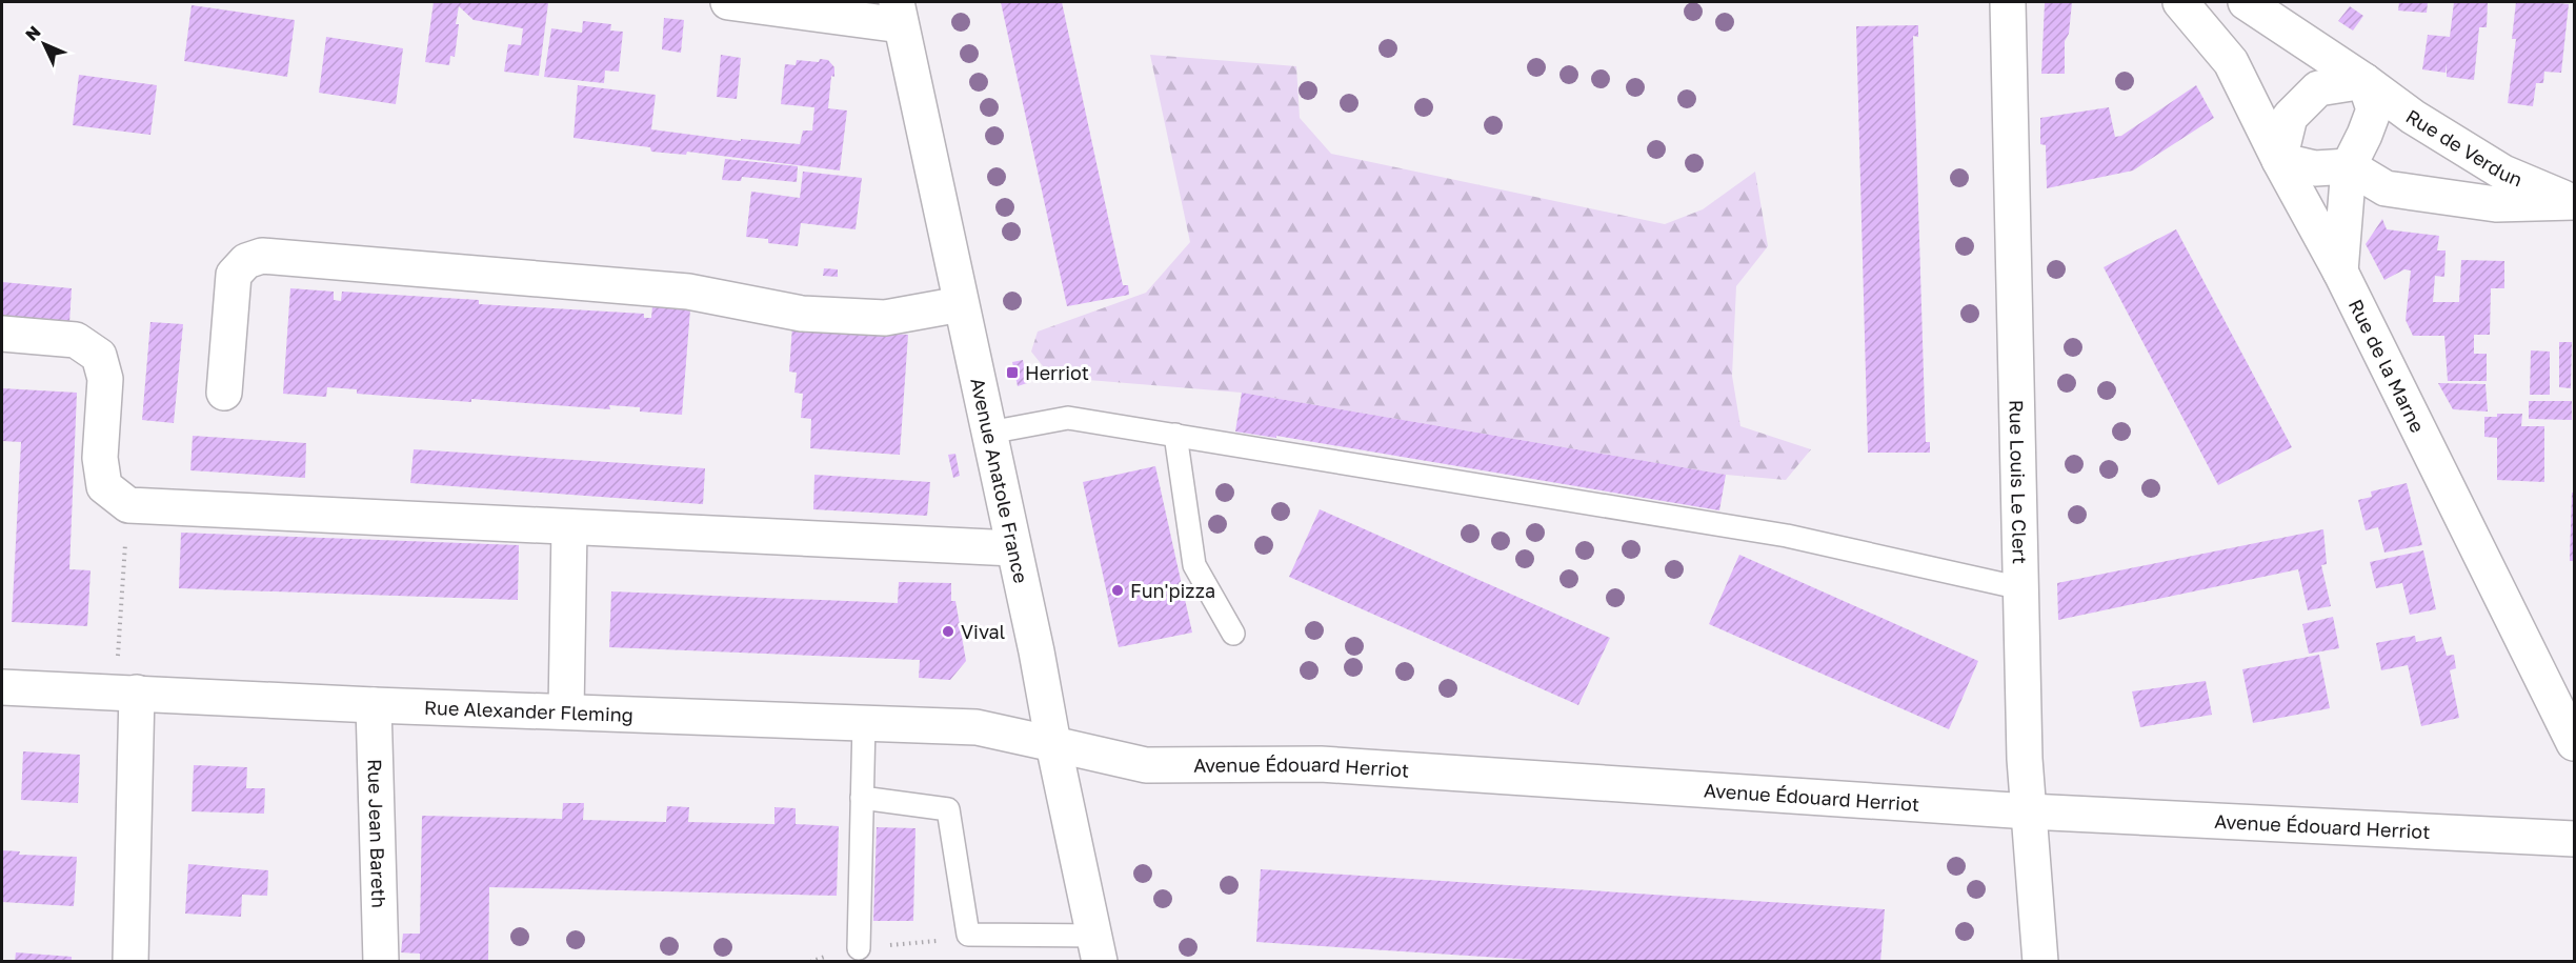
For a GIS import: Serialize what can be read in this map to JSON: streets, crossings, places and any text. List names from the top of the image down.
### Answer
{
  "streets": {
    "street": [
      "Rue de Verdun",
      "Rue de la Marne",
      "Avenue Anatole France",
      "Rue Louis Le Clert",
      "Rue Alexander Fleming",
      "Avenue Édouard Herriot",
      "Rue Jean Bareth"
    ]
  },
  "crossings": [
    ["Avenue Anatole France", "Rue Alexander Fleming"],
    ["Avenue Anatole France", "Avenue Édouard Herriot"],
    ["Rue Louis Le Clert", "Avenue Édouard Herriot"],
    ["Rue Alexander Fleming", "Avenue Édouard Herriot"],
    ["Rue Alexander Fleming", "Rue Jean Bareth"]
  ],
  "places": {
    "transit": ["Herriot"],
    "other": ["Fun'pizza", "Vival"]
  },
  "north": "top left"
}
